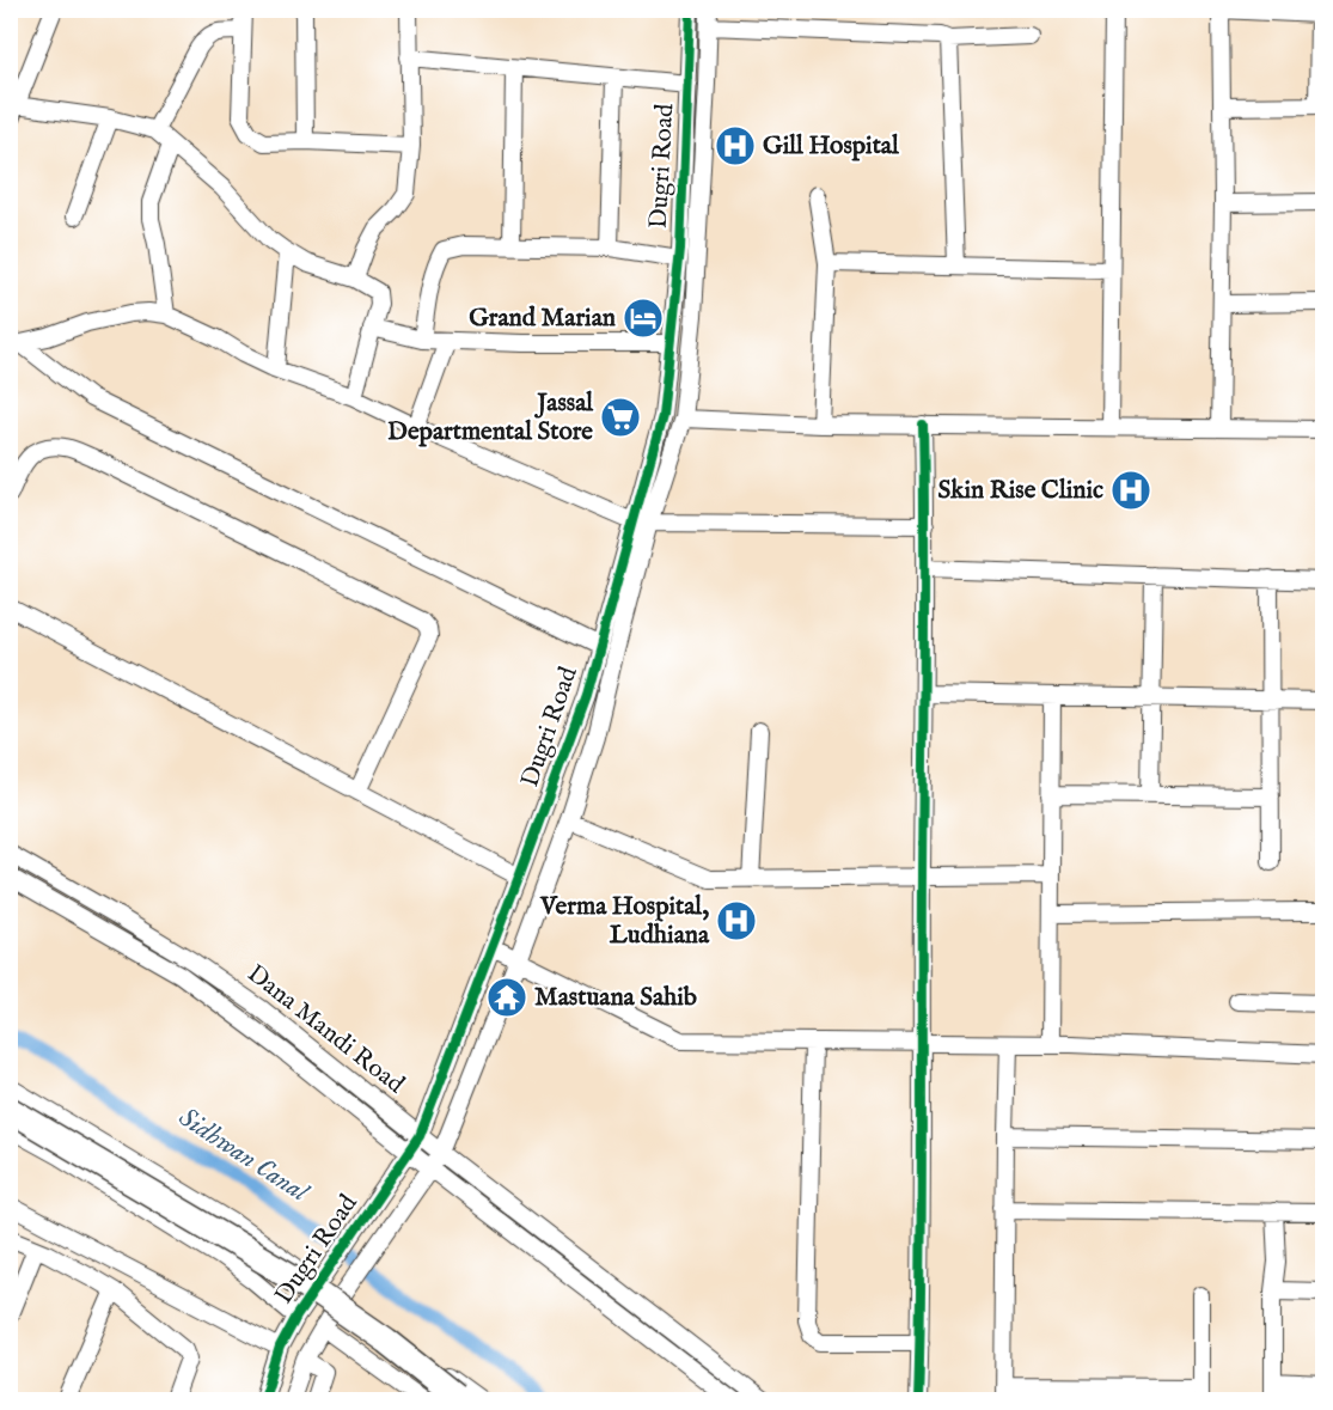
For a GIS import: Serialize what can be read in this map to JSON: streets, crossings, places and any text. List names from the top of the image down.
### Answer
{
  "streets": {
    "street": ["Dugri Road", "Dana Mandi Road"]
  },
  "crossings": [
    ["Dugri Road", "Dana Mandi Road"]
  ],
  "water": ["Sidhwan Canal"],
  "places": {
    "hospital": ["Gill Hospital", "Skin Rise Clinic", "Verma Hospital, Ludhiana"],
    "hotel": ["Grand Marian"],
    "supermarket": ["Jassal Departmental Store"],
    "temple": ["Mastuana Sahib"]
  }
}
